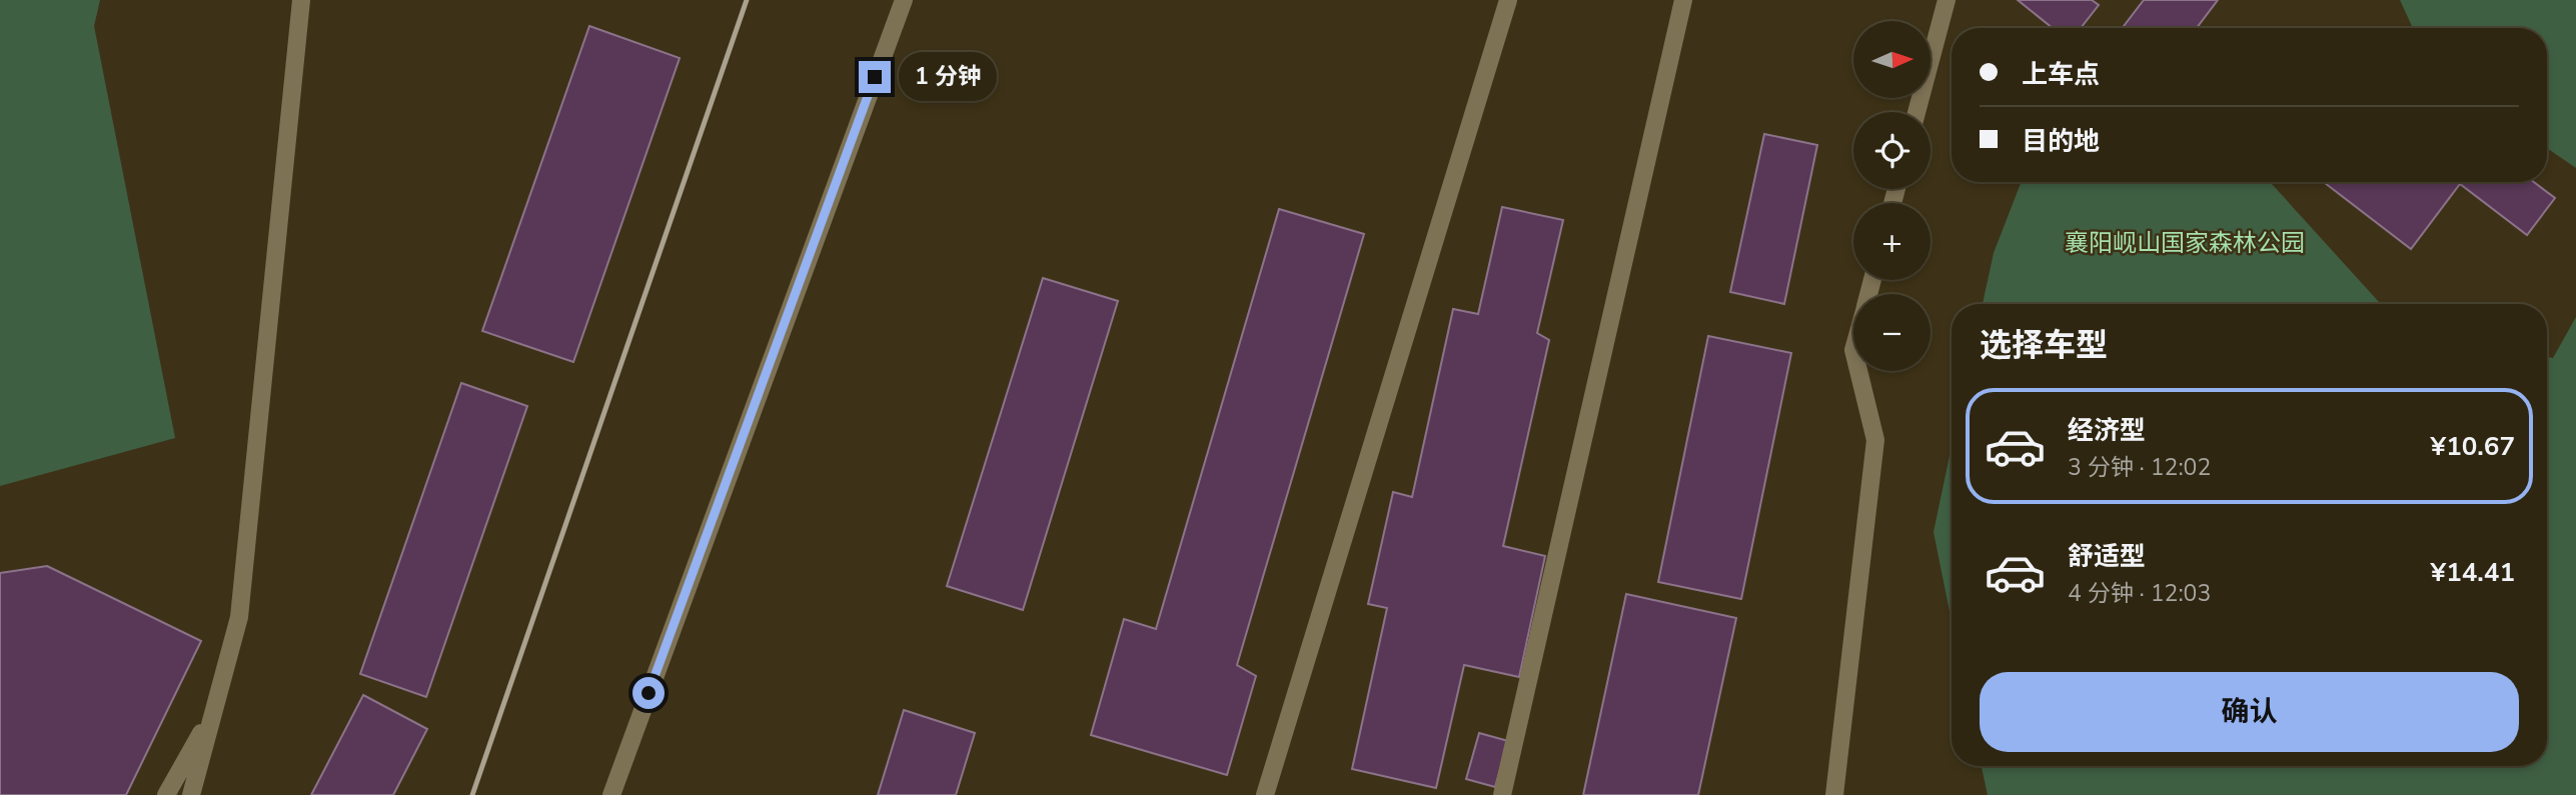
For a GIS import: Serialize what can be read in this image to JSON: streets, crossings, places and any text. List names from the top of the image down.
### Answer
{
  "parks": ["襄阳岘山国家森林公园"],
  "north": "right",
  "page": {
    "map_buttons": ["+", "−"],
    "banner": ["上车点", "目的地"],
    "bubble": "1 分钟",
    "heading": "选择车型",
    "list": [
      {
        "name": "经济型",
        "note": "3 分钟 · 12:02",
        "value": "¥10.67"
      },
      {
        "name": "舒适型",
        "note": "4 分钟 · 12:03",
        "value": "¥14.41"
      }
    ],
    "buttons": "确认"
  }
}
